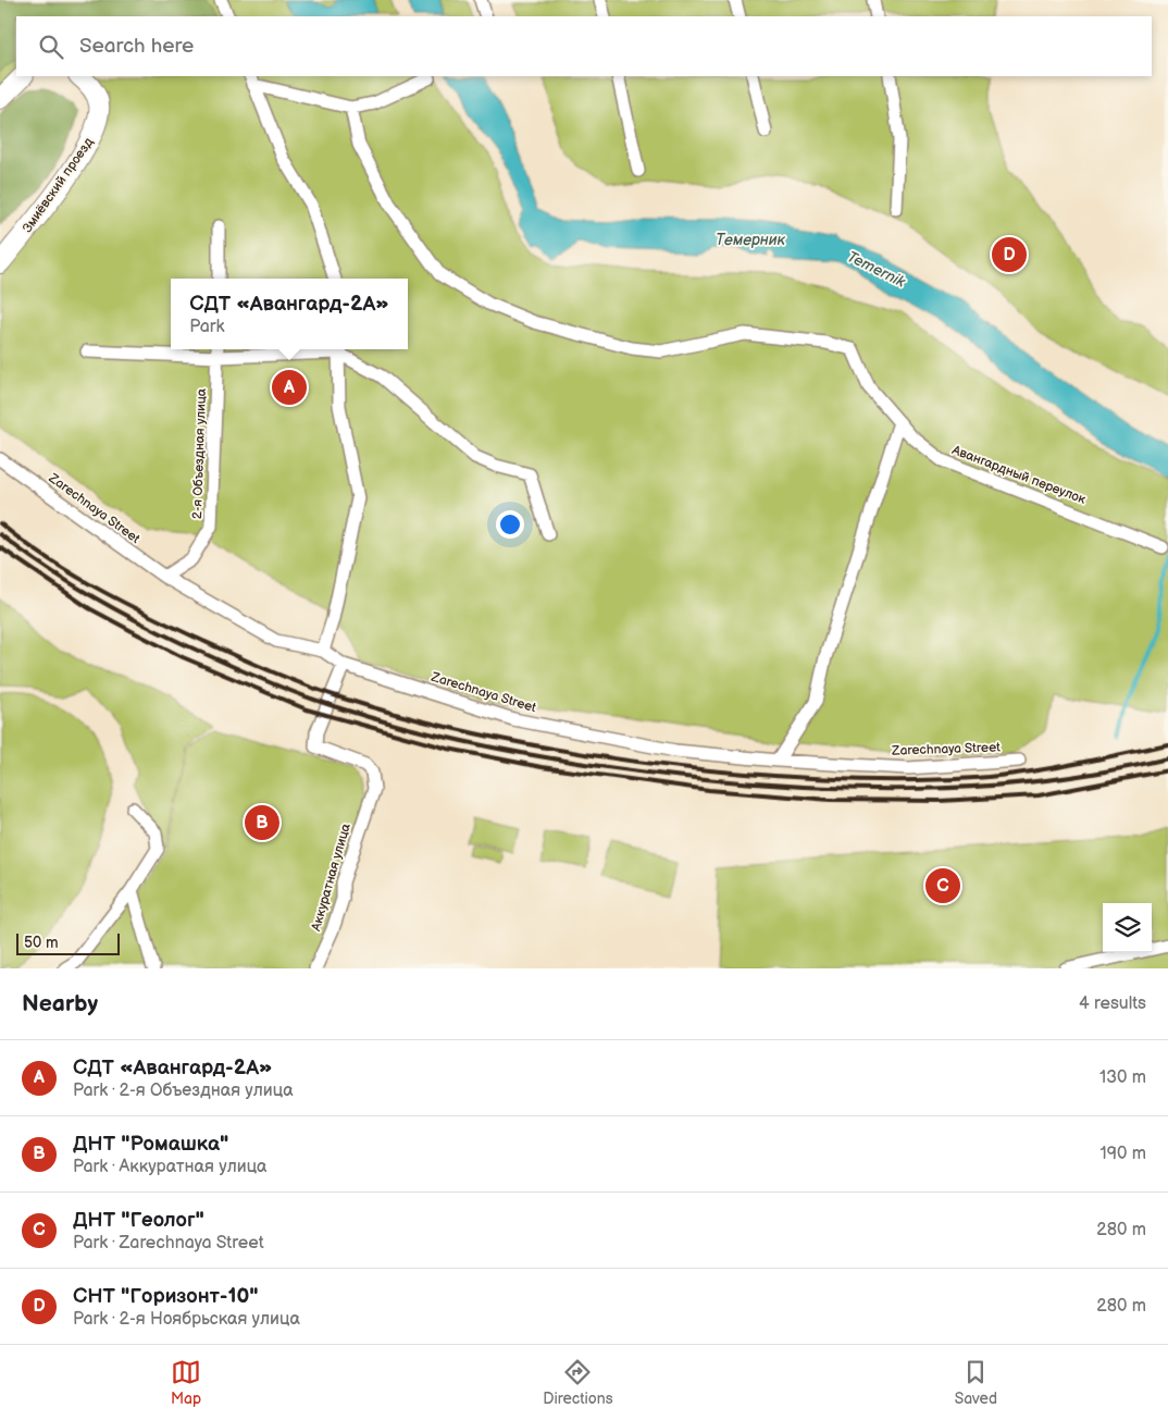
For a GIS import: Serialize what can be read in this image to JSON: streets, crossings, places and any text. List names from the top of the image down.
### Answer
{
  "streets": {
    "main road": ["Змиёвский проезд"],
    "street": [
      "2-я Объездная улица",
      "Авангардный переулок",
      "Zarechnaya Street",
      "Аккуратная улица"
    ]
  },
  "crossings": [
    ["2-я Объездная улица", "Zarechnaya Street"],
    ["Zarechnaya Street", "Аккуратная улица"]
  ],
  "water": ["Темерник", "Temernik"],
  "scale_bar": "50 m",
  "page": {
    "search": "Search here",
    "pins": [
      "D",
      "A",
      "B",
      "C"
    ],
    "popup": ["СДТ «Авангард-2А»", "Park"],
    "scale": "50 m",
    "heading": ["Nearby", "4 results"],
    "list": [
      {
        "mark": "A",
        "name": "СДТ «Авангард-2А»",
        "note": "Park · 2-я Объездная улица",
        "value": "130 m"
      },
      {
        "mark": "B",
        "name": "ДНТ \"Ромашка\"",
        "note": "Park · Аккуратная улица",
        "value": "190 m"
      },
      {
        "mark": "C",
        "name": "ДНТ \"Геолог\"",
        "note": "Park · Zarechnaya Street",
        "value": "280 m"
      },
      {
        "mark": "D",
        "name": "СНТ \"Горизонт-10\"",
        "note": "Park · 2-я Ноябрьская улица",
        "value": "280 m"
      }
    ],
    "nav": ["Map", "Directions", "Saved"]
  }
}
